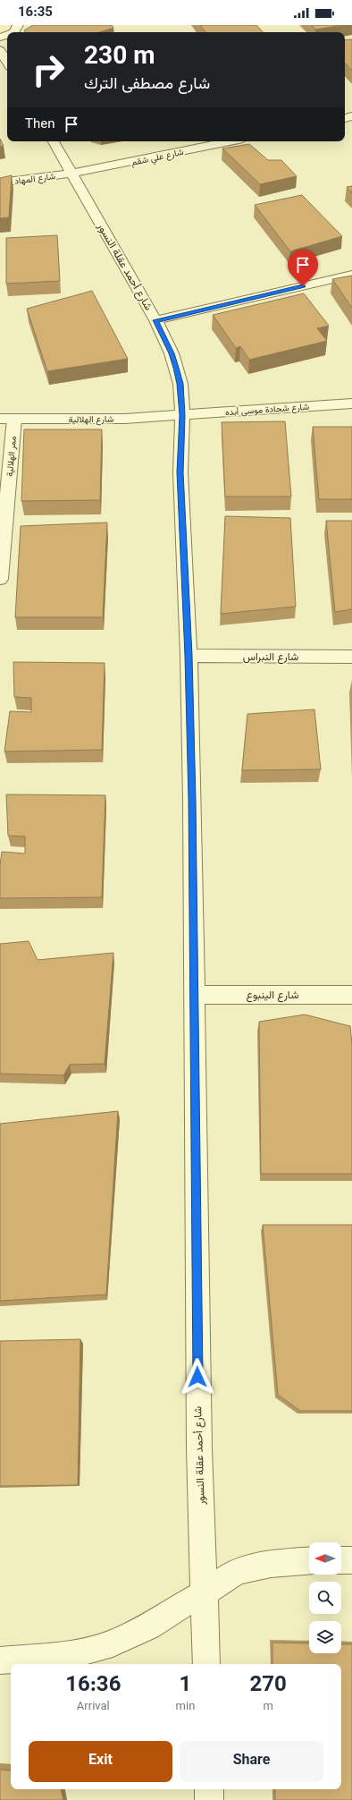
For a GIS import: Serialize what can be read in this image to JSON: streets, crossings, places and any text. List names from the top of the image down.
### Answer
{
  "streets": {
    "street": [
      "شارع علي شقم",
      "شارع المهاد",
      "شارع أحمد عقلة النسور",
      "شارع شحادة موسى أبده",
      "شارع الهلالية",
      "ممر الهلالية",
      "شارع النبراس",
      "شارع الينبوع"
    ]
  },
  "crossings": [
    ["شارع علي شقم", "شارع المهاد"],
    ["شارع علي شقم", "شارع أحمد عقلة النسور"],
    ["شارع المهاد", "شارع أحمد عقلة النسور"],
    ["شارع أحمد عقلة النسور", "شارع شحادة موسى أبده"],
    ["شارع أحمد عقلة النسور", "شارع الهلالية"],
    ["شارع أحمد عقلة النسور", "شارع النبراس"],
    ["شارع أحمد عقلة النسور", "شارع الينبوع"],
    ["شارع شحادة موسى أبده", "شارع الهلالية"],
    ["شارع الهلالية", "ممر الهلالية"]
  ],
  "north": "left",
  "page": {
    "status": "16:35",
    "turn": ["230 m", "شارع مصطفى الترك"],
    "then": "Then",
    "eta": [
      "16:36",
      "Arrival",
      "1",
      "min",
      "270",
      "m"
    ],
    "buttons": ["Exit", "Share"]
  }
}
